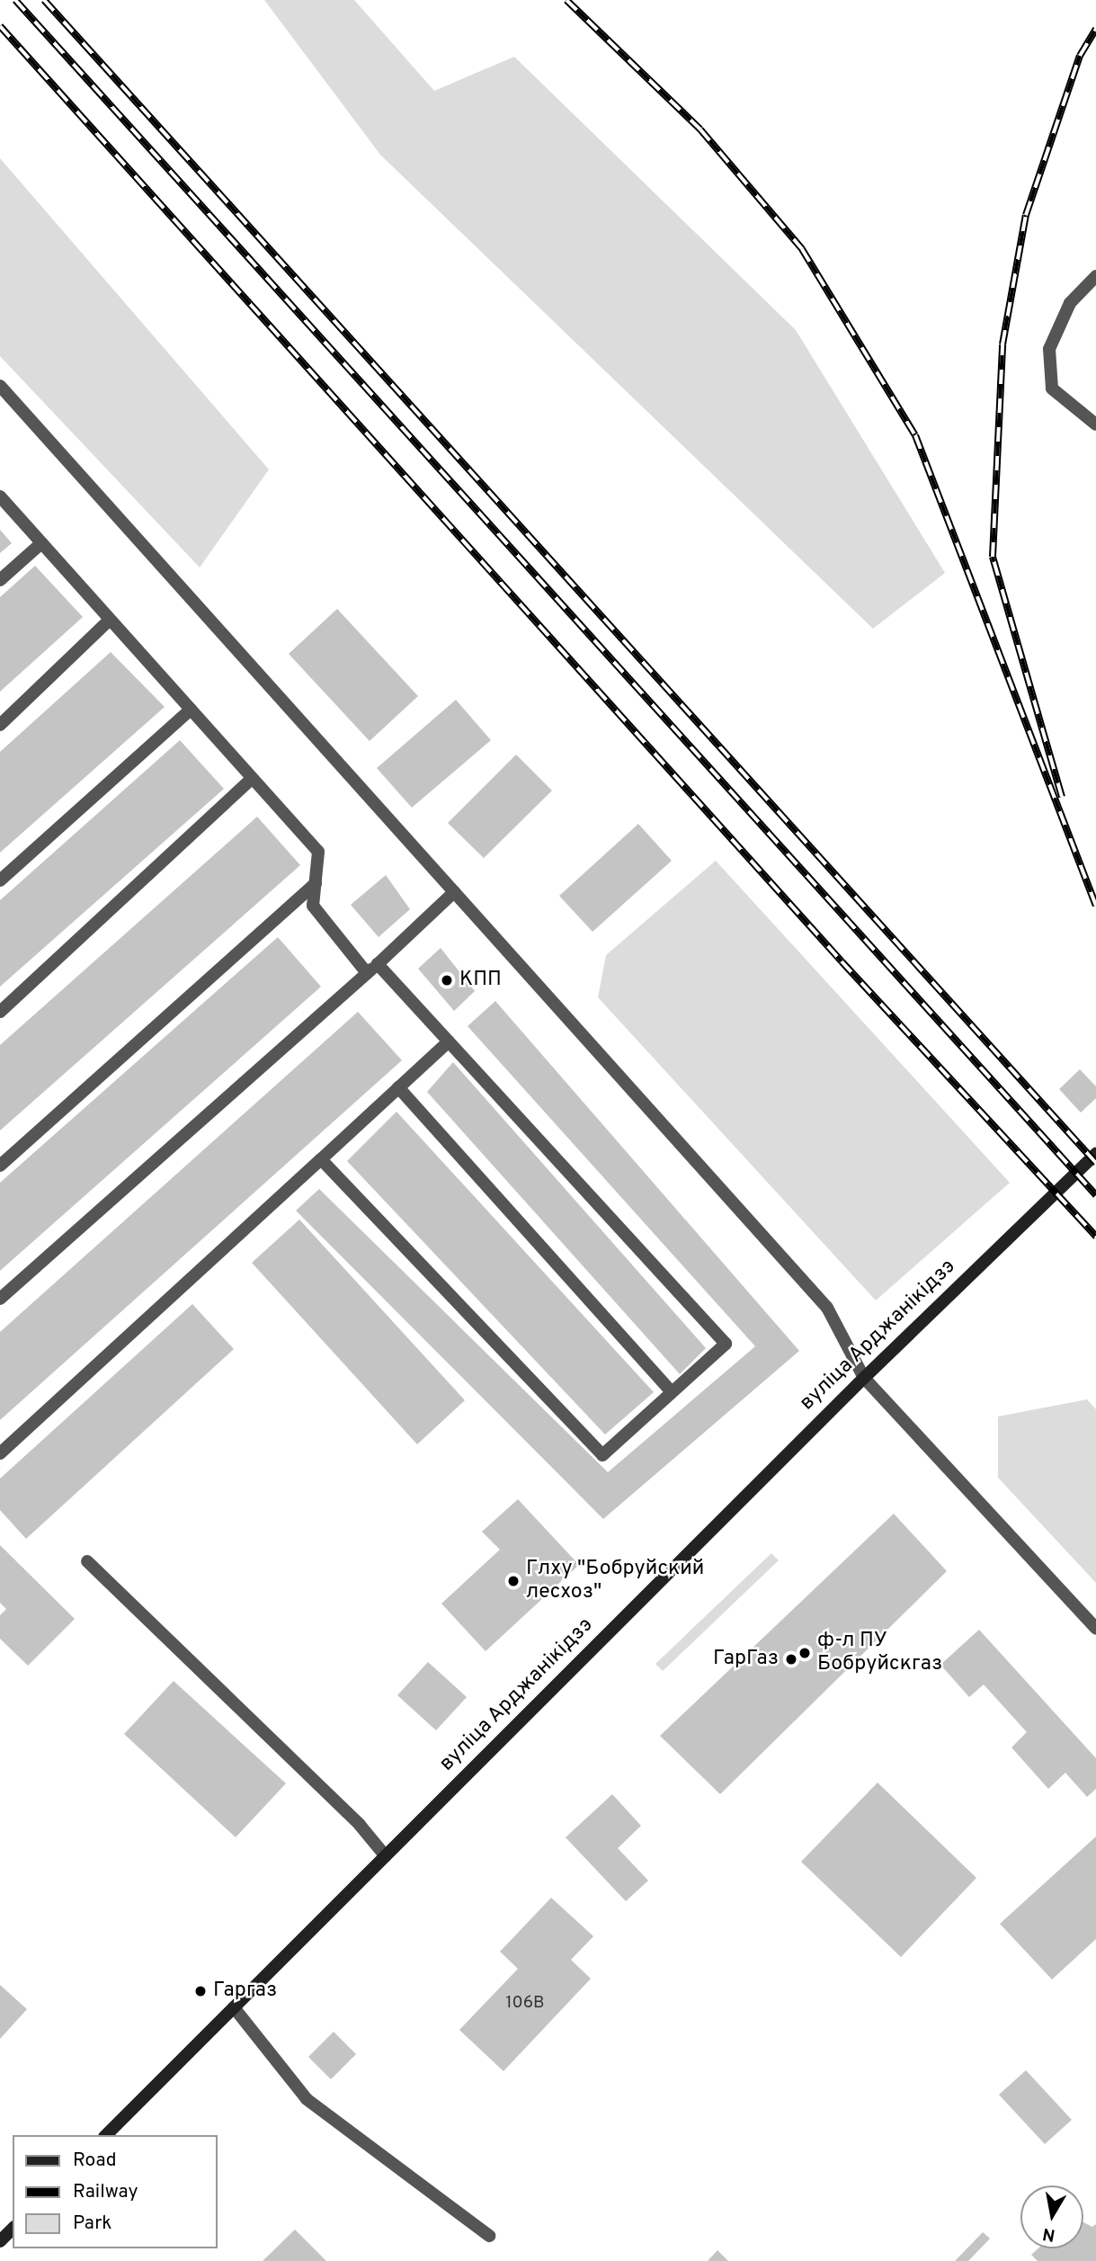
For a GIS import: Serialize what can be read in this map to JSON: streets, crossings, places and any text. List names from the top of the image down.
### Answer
{
  "streets": {
    "main road": ["вуліца Арджанікідзэ"]
  },
  "places": [
    "КПП",
    "Глху \"Бобруйский лесхоз\"",
    "ф-л ПУ Бобруйскгаз",
    "ГарГаз",
    "Гаргаз"
  ],
  "house_numbers": ["106В"],
  "legend": ["Road", "Railway", "Park"],
  "north": "bottom"
}
